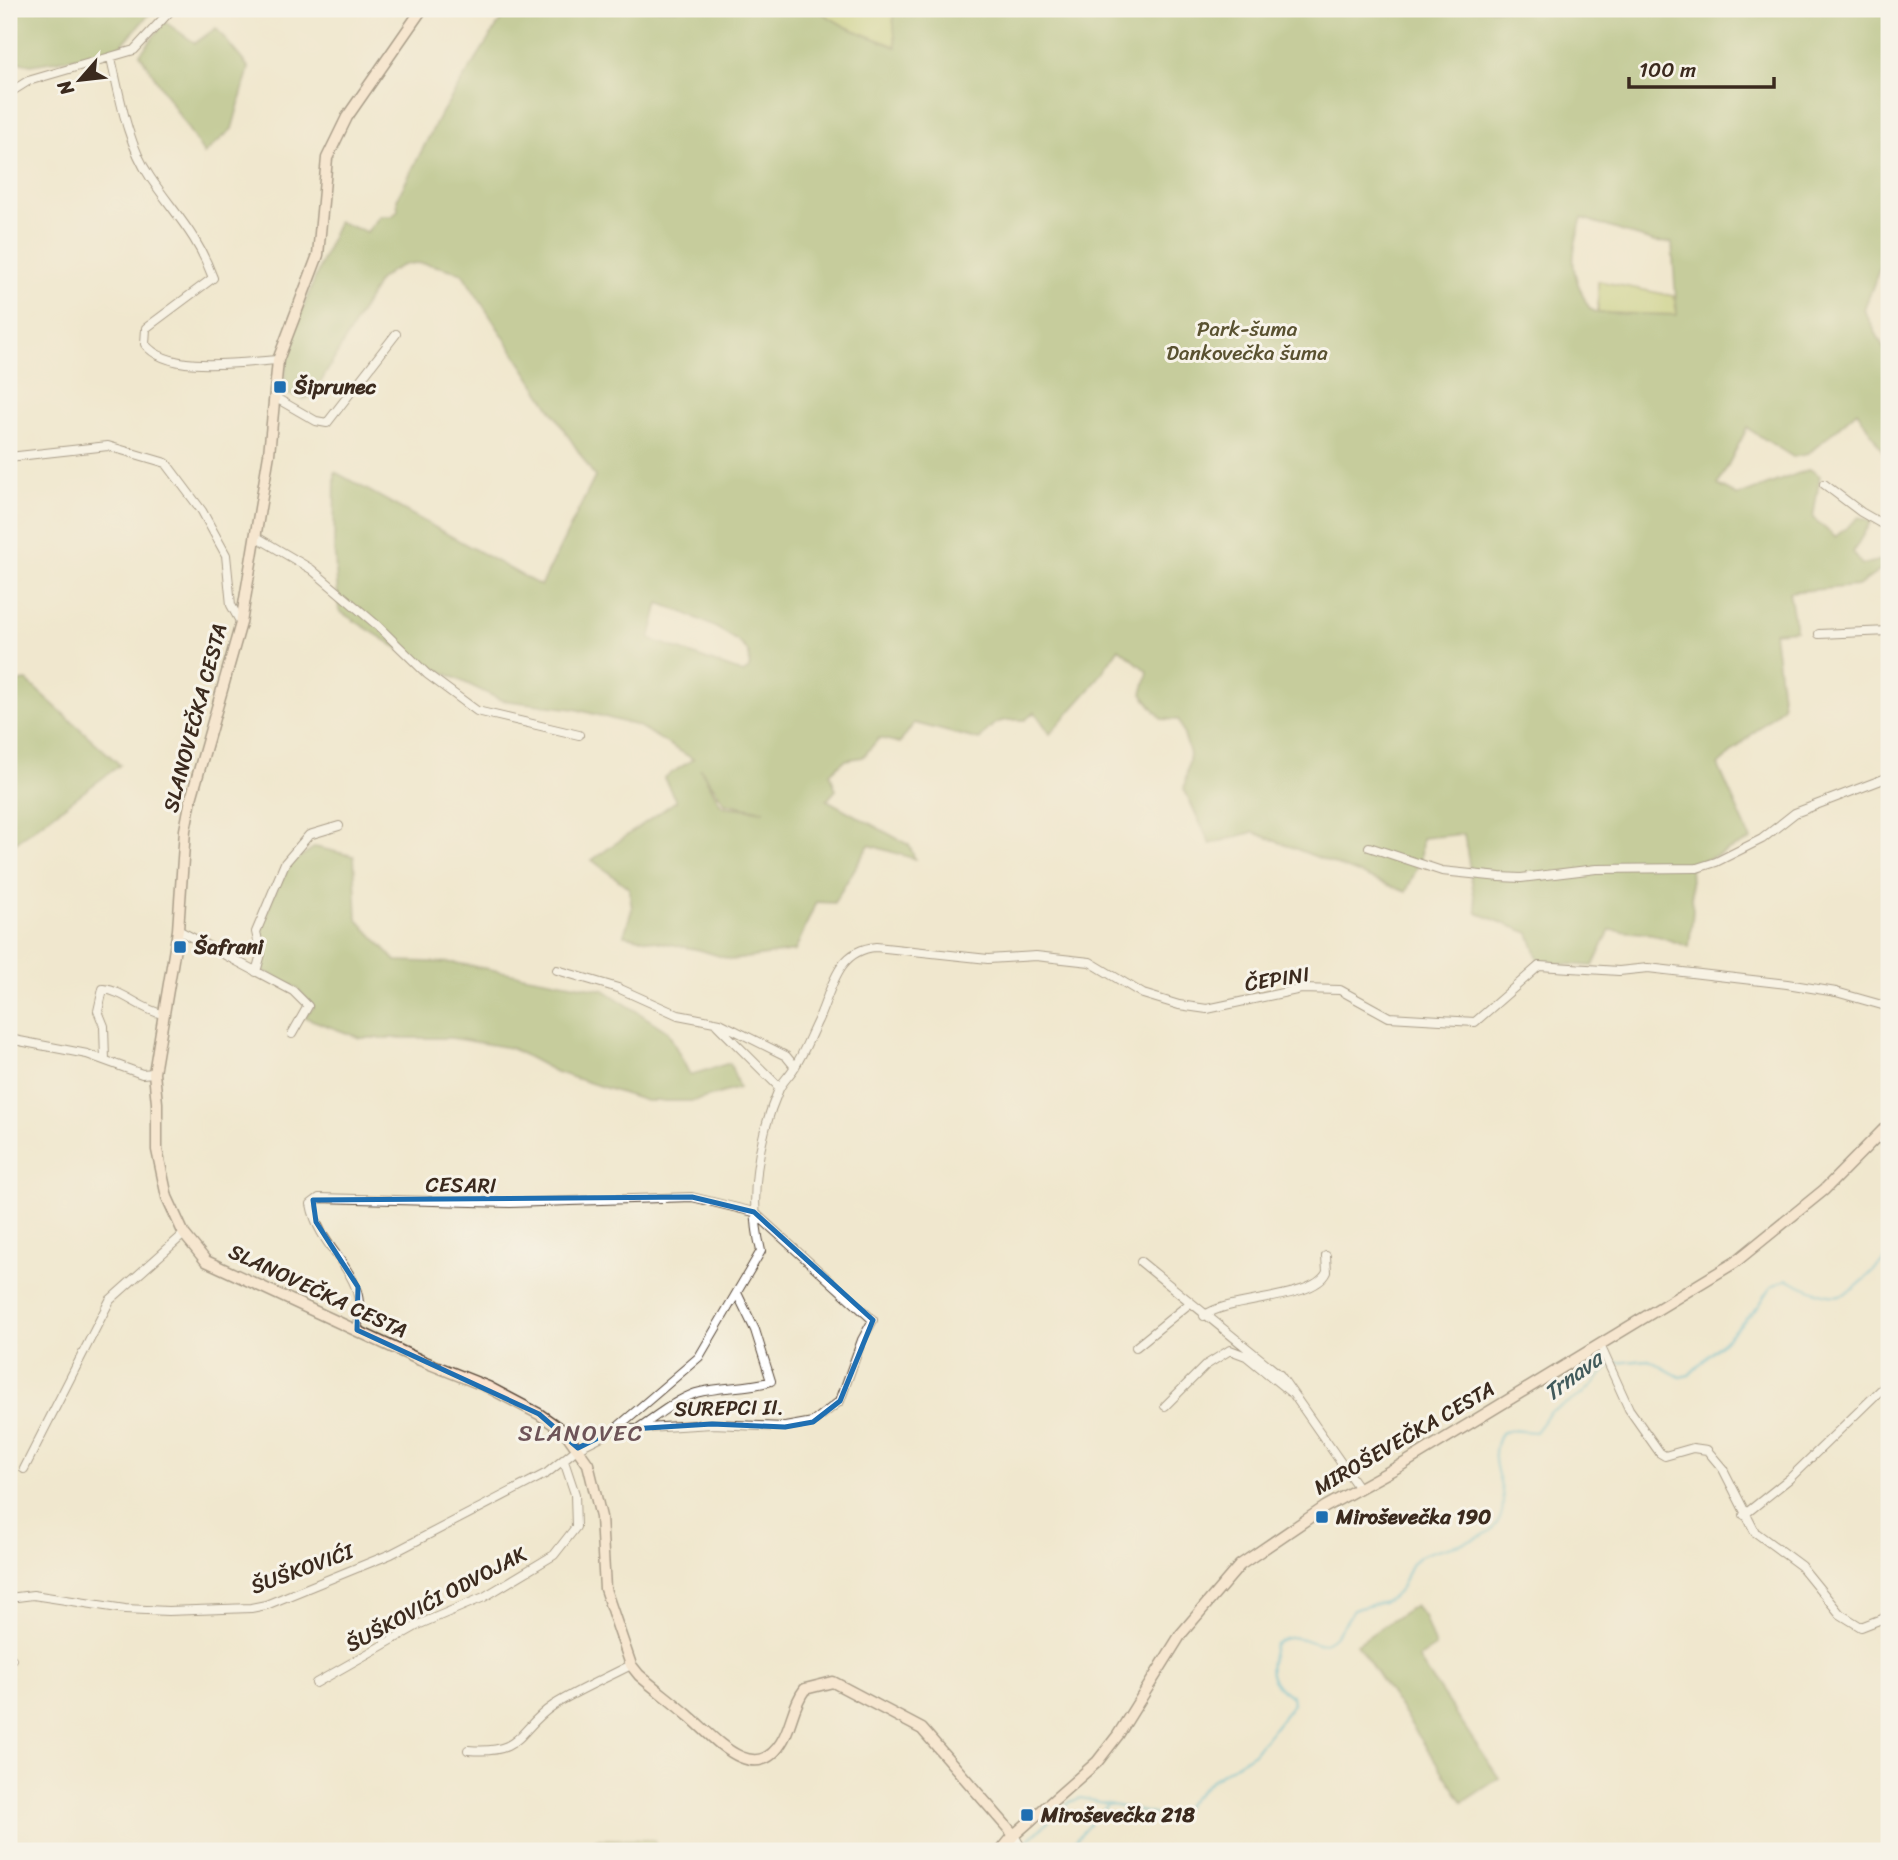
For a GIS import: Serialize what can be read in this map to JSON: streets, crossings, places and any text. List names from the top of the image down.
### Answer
{
  "streets": {
    "street": [
      "SLANOVEČKA CESTA",
      "ČEPINI",
      "CESARI",
      "SUREPCI II.",
      "MIROŠEVEČKA CESTA",
      "ŠUŠKOVIĆI",
      "ŠUŠKOVIĆI ODVOJAK"
    ]
  },
  "crossings": [
    ["SLANOVEČKA CESTA", "CESARI"],
    ["SLANOVEČKA CESTA", "MIROŠEVEČKA CESTA"],
    ["SLANOVEČKA CESTA", "ŠUŠKOVIĆI"],
    ["CESARI", "SUREPCI II."],
    ["ŠUŠKOVIĆI", "ŠUŠKOVIĆI ODVOJAK"]
  ],
  "districts": ["SLANOVEC"],
  "water": ["Trnava"],
  "parks": ["Park-šuma Dankovečka šuma"],
  "places": {
    "transit": [
      "Šiprunec",
      "Šafrani",
      "Miroševečka 190",
      "Miroševečka 218"
    ]
  },
  "scale_bar": "100 m",
  "north": "bottom left"
}
